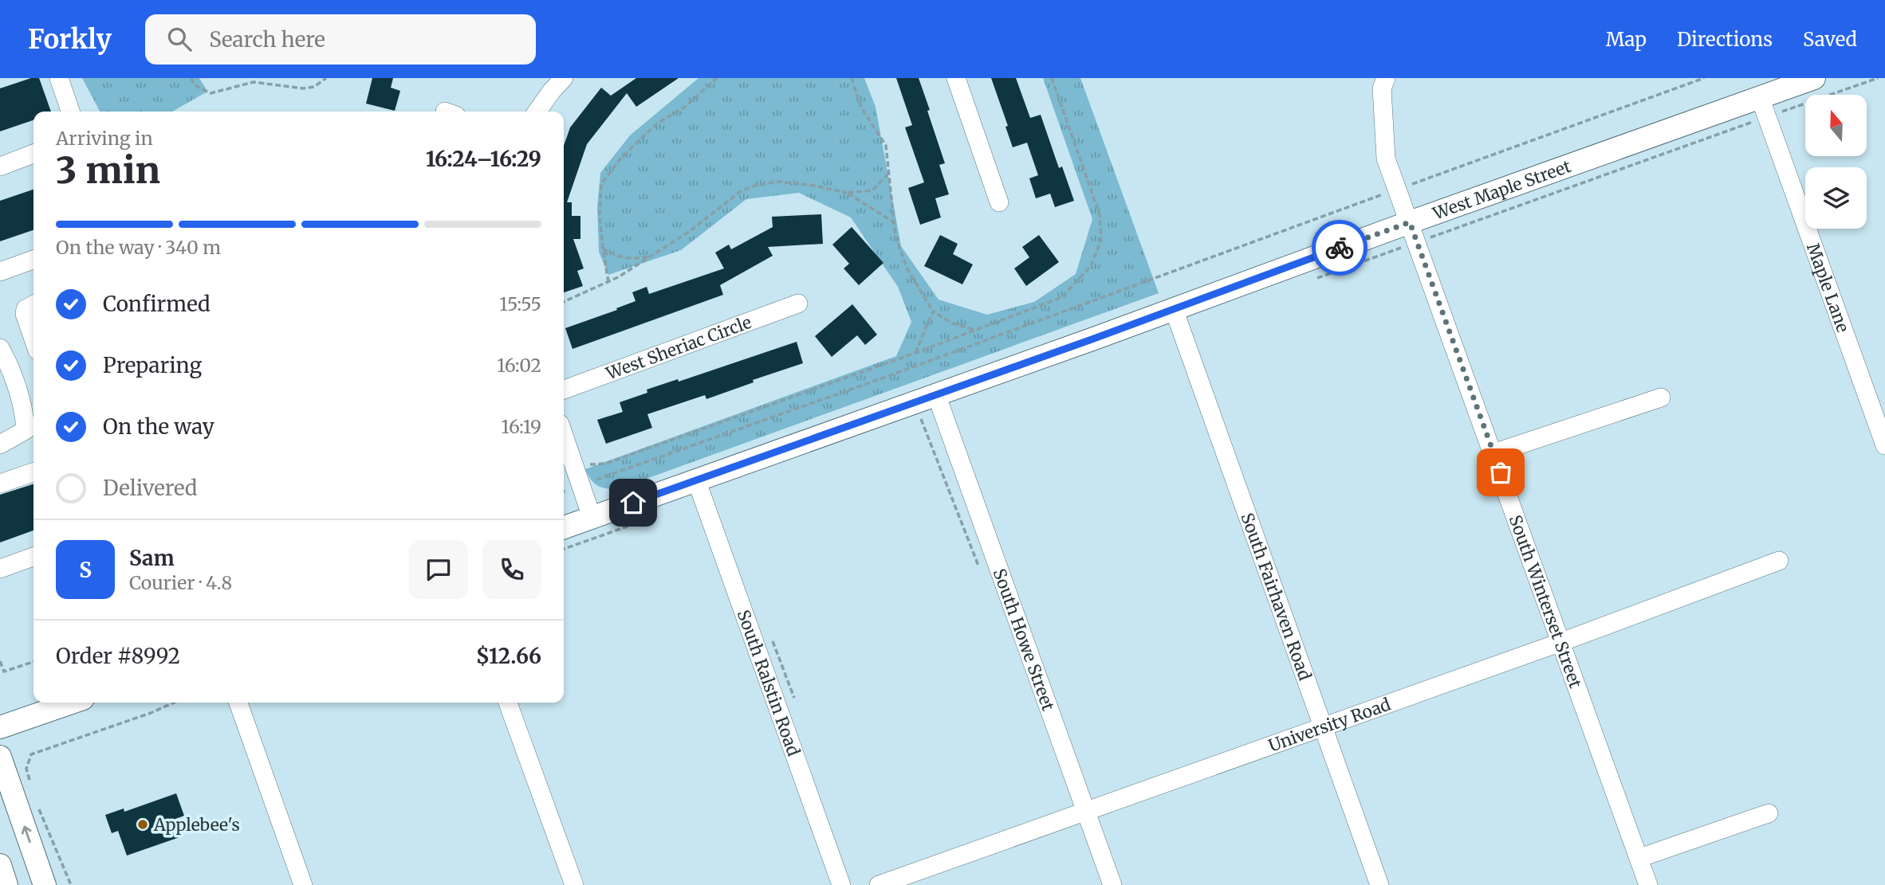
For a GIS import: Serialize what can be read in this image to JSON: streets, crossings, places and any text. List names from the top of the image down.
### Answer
{
  "streets": {
    "main road": ["West Maple Street"],
    "street": [
      "Maple Lane",
      "West Sheriac Circle",
      "South Fairhaven Road",
      "South Winterset Street",
      "South Howe Street",
      "South Ralstin Road",
      "University Road"
    ]
  },
  "crossings": [
    ["West Maple Street", "Maple Lane"],
    ["West Maple Street", "South Fairhaven Road"],
    ["West Maple Street", "South Winterset Street"],
    ["West Maple Street", "South Howe Street"],
    ["West Maple Street", "South Ralstin Road"],
    ["South Fairhaven Road", "University Road"],
    ["South Winterset Street", "University Road"],
    ["South Howe Street", "University Road"]
  ],
  "places": ["Applebee's"],
  "north": "top",
  "page": {
    "header": "Forkly",
    "search": "Search here",
    "nav": ["Map", "Directions", "Saved"],
    "heading": ["3 min", "Arriving in", "16:24–16:29"],
    "panel": [
      "Sam",
      "Courier · 4.8",
      "Order #8992",
      "$12.66"
    ],
    "bar": "On the way · 340 m",
    "list": [
      ["Confirmed", "15:55"],
      ["Preparing", "16:02"],
      ["On the way", "16:19"],
      "Delivered"
    ],
    "round": "S"
  }
}
